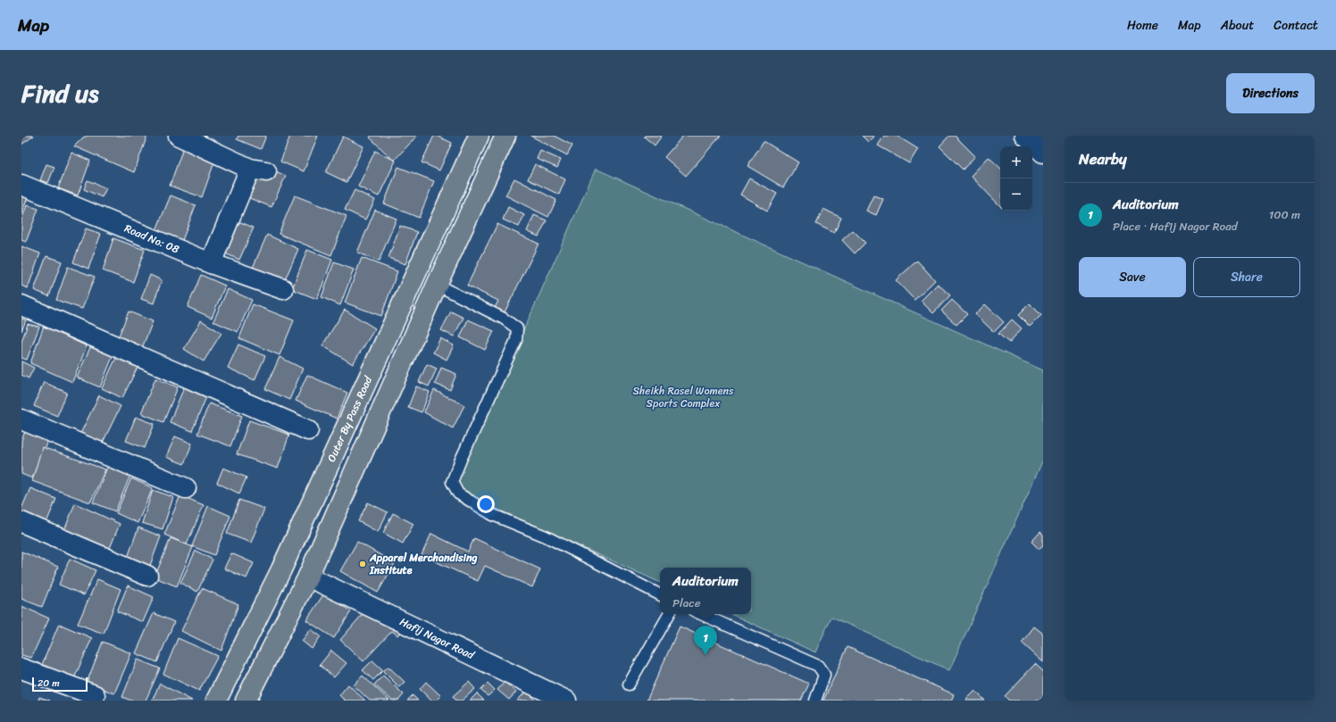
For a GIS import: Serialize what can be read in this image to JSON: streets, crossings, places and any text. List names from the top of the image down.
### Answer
{
  "streets": {
    "main road": ["Outer By Pass Road"],
    "street": ["Road No: 08", "Hafij Nagor Road"]
  },
  "parks": ["Sheikh Rasel Womens Sports Complex"],
  "places": ["Apparel Merchandising Institute"],
  "scale_bar": "20 m",
  "page": {
    "header": "Map",
    "nav": [
      "Home",
      "Map",
      "About",
      "Contact"
    ],
    "title": "Find us",
    "buttons": [
      "Directions",
      ["Save", "Share"]
    ],
    "heading": "Nearby",
    "map_buttons": ["+", "−"],
    "list": [
      {
        "mark": "1",
        "name": "Auditorium",
        "note": "Place · Hafij Nagor Road",
        "value": "100 m"
      }
    ],
    "popup": ["Auditorium", "Place"],
    "pins": "1",
    "scale": "20 m"
  }
}
